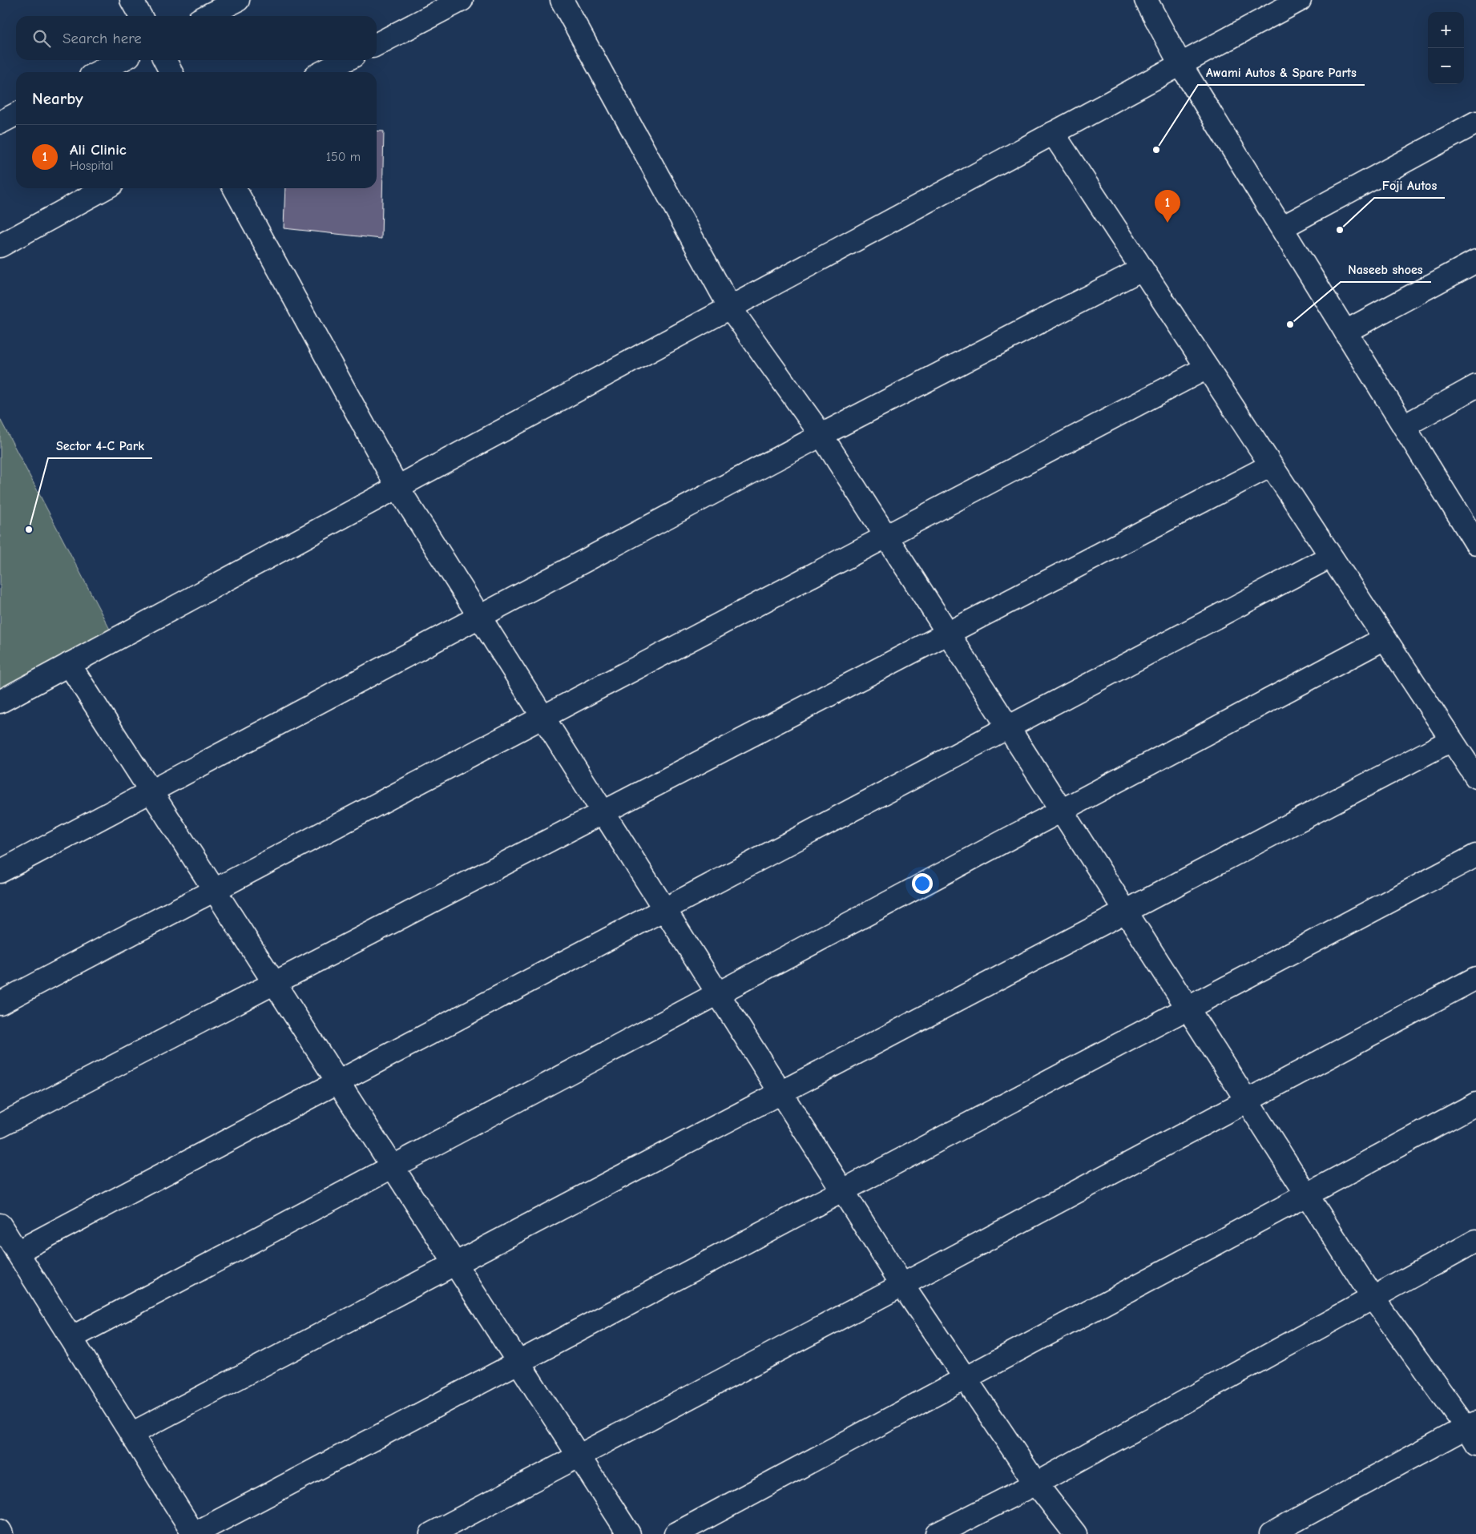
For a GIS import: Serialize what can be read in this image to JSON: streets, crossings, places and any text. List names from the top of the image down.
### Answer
{
  "places": [
    "Awami Autos & Spare Parts",
    "Foji Autos",
    "Naseeb shoes",
    "Sector 4-C Park"
  ],
  "page": {
    "map_buttons": ["+", "−"],
    "search": "Search here",
    "heading": "Nearby",
    "list": [
      {
        "mark": "1",
        "name": "Ali Clinic",
        "note": "Hospital",
        "value": "150 m"
      }
    ],
    "pins": "1"
  }
}
